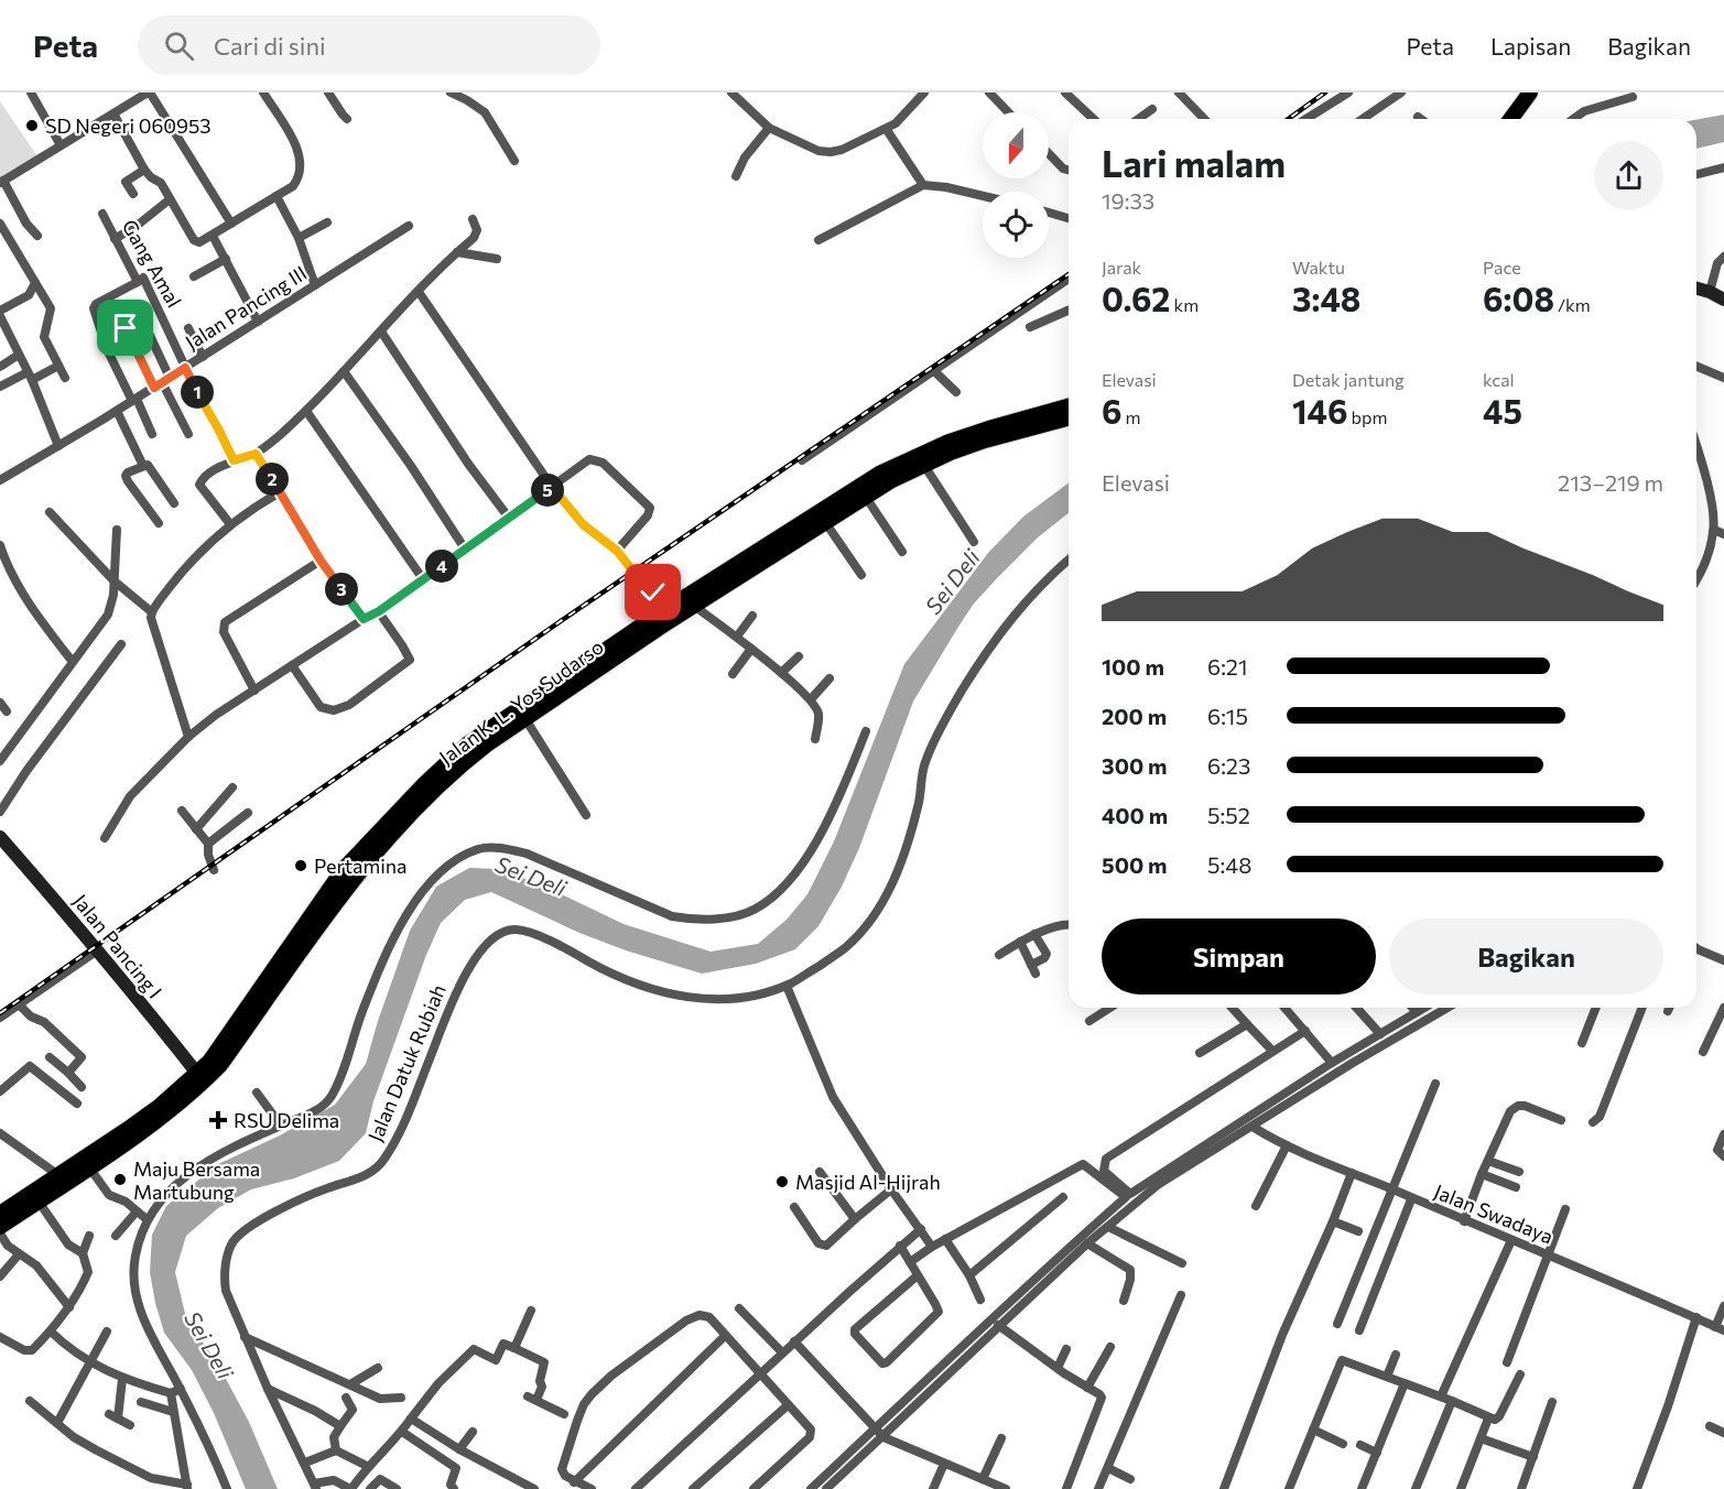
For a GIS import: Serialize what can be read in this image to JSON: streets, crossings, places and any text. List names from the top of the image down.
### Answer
{
  "streets": {
    "highway": ["Jalan K. L. Yos Sudarso"],
    "main road": ["Jalan Pancing I"],
    "street": [
      "Gang Amal",
      "Jalan Pancing III",
      "Jalan Datuk Rubiah",
      "Jalan Swadaya"
    ]
  },
  "crossings": [
    ["Gang Amal", "Jalan Pancing III"],
    ["Jalan K. L. Yos Sudarso", "Jalan Pancing I"]
  ],
  "water": ["Sei Deli"],
  "places": {
    "other": [
      "SD Negeri 060953",
      "Pertamina",
      "Maju Bersama Martubung",
      "Masjid Al-Hijrah"
    ],
    "health": ["RSU Delima"]
  },
  "north": "bottom",
  "page": {
    "header": "Peta",
    "search": "Cari di sini",
    "nav": ["Peta", "Lapisan", "Bagikan"],
    "heading": ["Lari malam", "19:33"],
    "stats": [
      ["Jarak", "0.62 km"],
      ["Waktu", "3:48"],
      ["Pace", "6:08 /km"],
      ["Elevasi", "6 m"],
      ["Detak jantung", "146 bpm"],
      ["kcal", "45"]
    ],
    "pins": [
      "1",
      "2",
      "5",
      "4",
      "3"
    ],
    "chart": ["Elevasi", "213–219 m"],
    "list": [
      {
        "name": "100 m",
        "note": "6:21"
      },
      {
        "name": "200 m",
        "note": "6:15"
      },
      {
        "name": "300 m",
        "note": "6:23"
      },
      {
        "name": "400 m",
        "note": "5:52"
      },
      {
        "name": "500 m",
        "note": "5:48"
      }
    ],
    "buttons": ["Simpan", "Bagikan"]
  }
}
